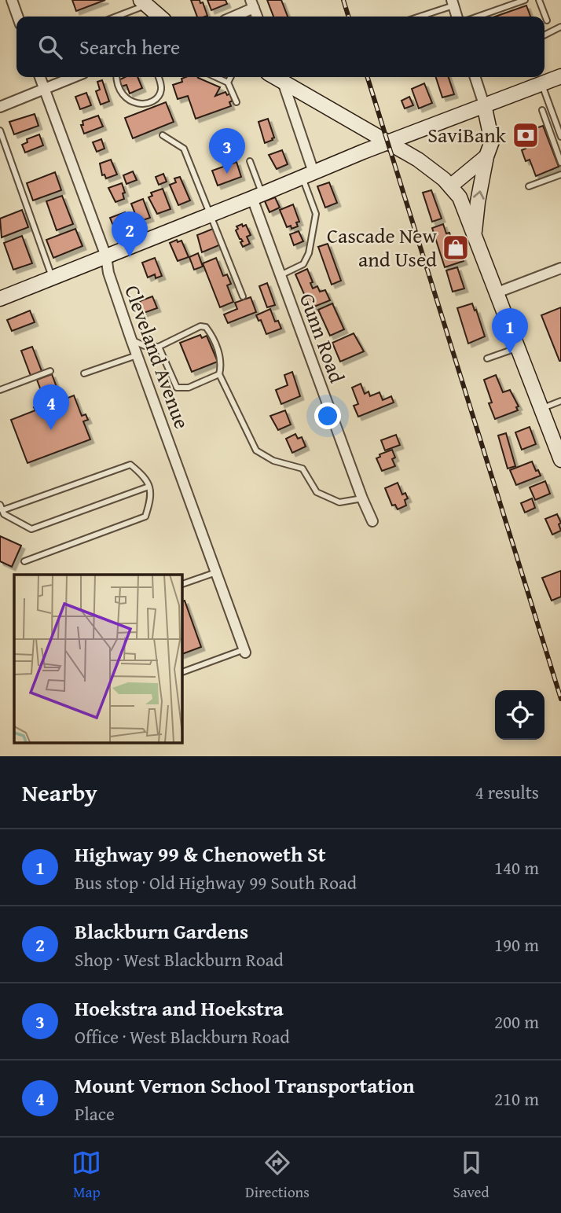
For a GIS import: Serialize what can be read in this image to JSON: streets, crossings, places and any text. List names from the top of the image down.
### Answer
{
  "streets": {
    "street": ["Gunn Road", "Cleveland Avenue"]
  },
  "places": {
    "bank": ["SaviBank"],
    "shop": ["Cascade New and Used"]
  },
  "page": {
    "search": "Search here",
    "pins": [
      "3",
      "2",
      "1",
      "4"
    ],
    "heading": ["Nearby", "4 results"],
    "list": [
      {
        "mark": "1",
        "name": "Highway 99 & Chenoweth St",
        "note": "Bus stop · Old Highway 99 South Road",
        "value": "140 m"
      },
      {
        "mark": "2",
        "name": "Blackburn Gardens",
        "note": "Shop · West Blackburn Road",
        "value": "190 m"
      },
      {
        "mark": "3",
        "name": "Hoekstra and Hoekstra",
        "note": "Office · West Blackburn Road",
        "value": "200 m"
      },
      {
        "mark": "4",
        "name": "Mount Vernon School Transportation",
        "note": "Place",
        "value": "210 m"
      }
    ],
    "nav": ["Map", "Directions", "Saved"]
  }
}
